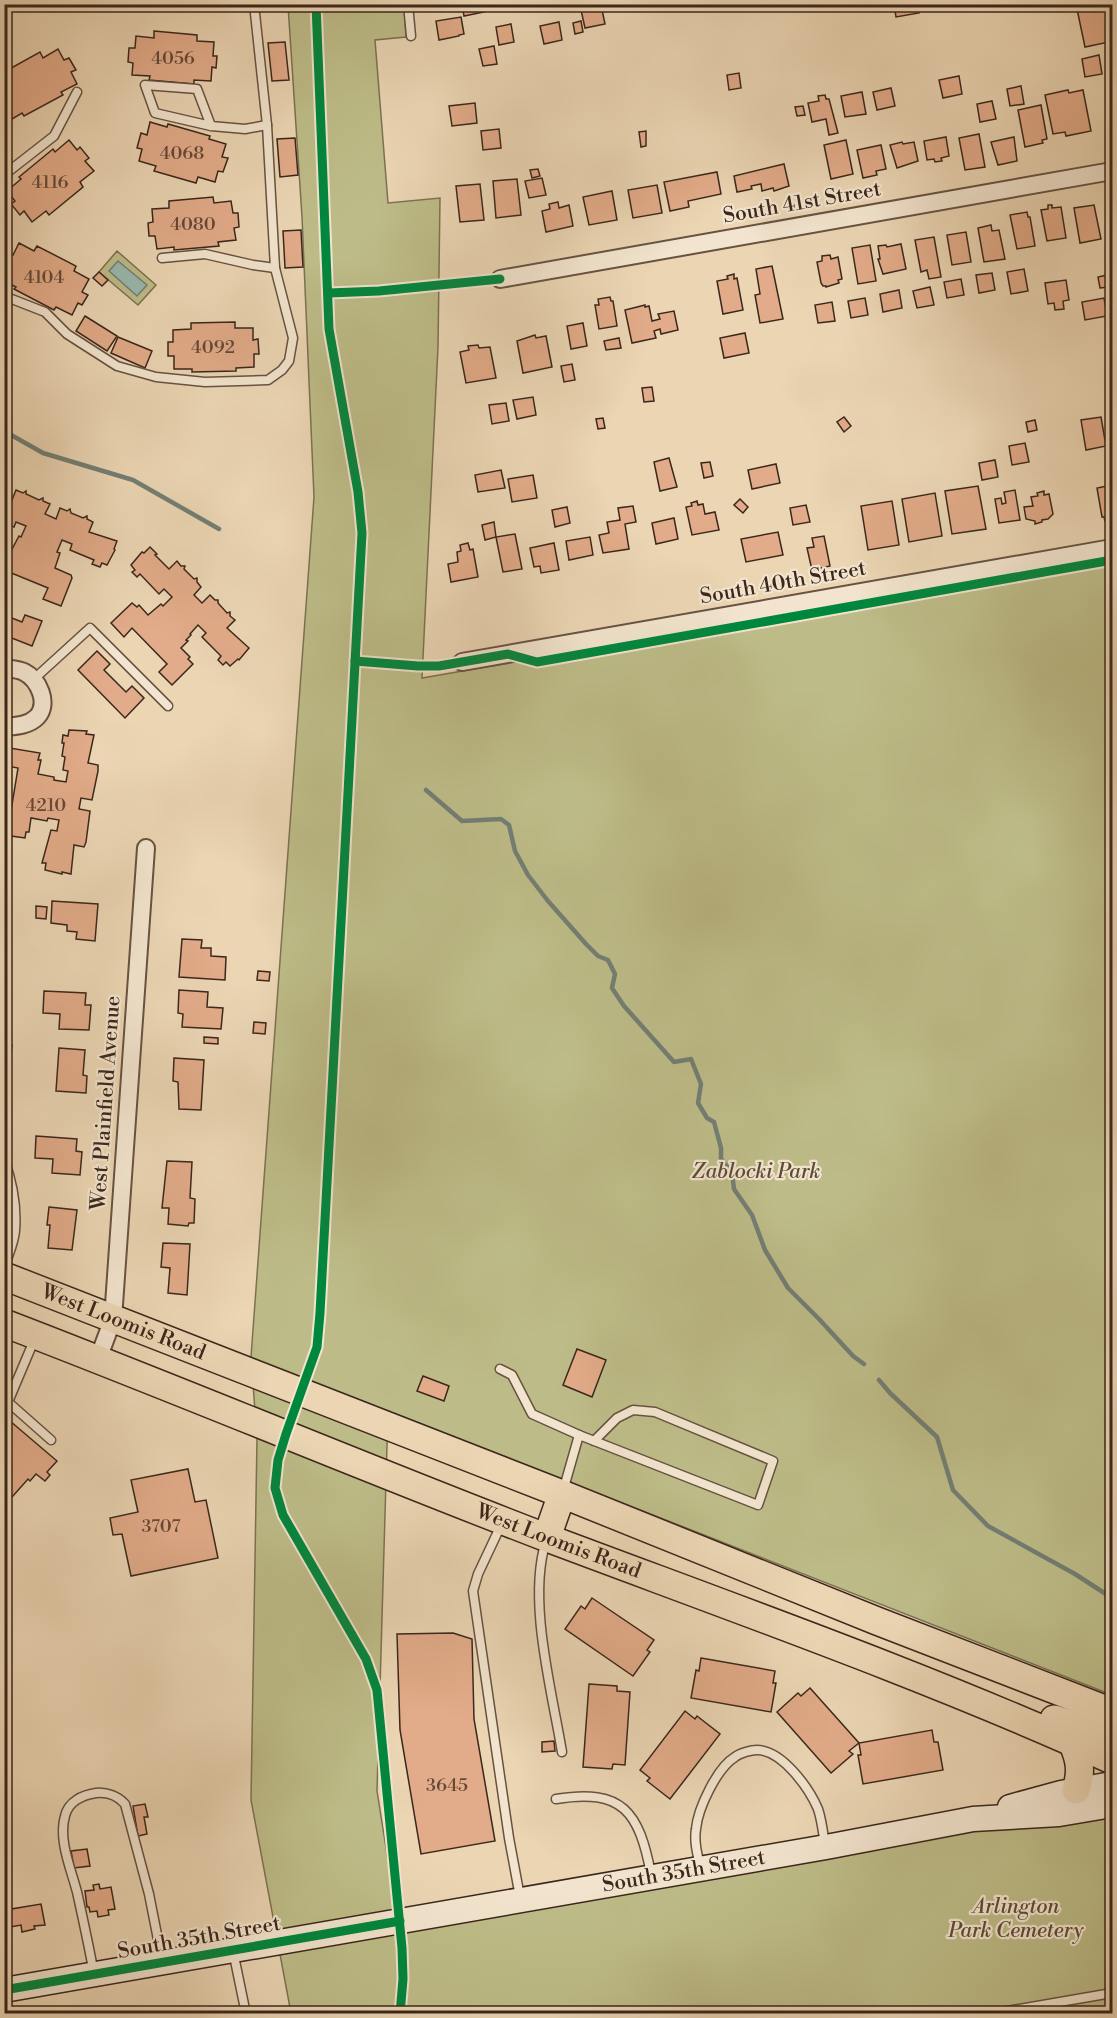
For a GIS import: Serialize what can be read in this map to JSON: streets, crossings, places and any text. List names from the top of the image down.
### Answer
{
  "streets": {
    "main road": ["West Loomis Road"],
    "street": [
      "South 41st Street",
      "South 40th Street",
      "West Plainfield Avenue",
      "South 35th Street"
    ]
  },
  "crossings": [
    ["West Plainfield Avenue", "West Loomis Road"]
  ],
  "parks": ["Zablocki Park", "Arlington Park Cemetery"],
  "house_numbers": [
    "4056",
    "4068",
    "4116",
    "4080",
    "4104",
    "4092",
    "4210",
    "3707",
    "3645"
  ]
}
